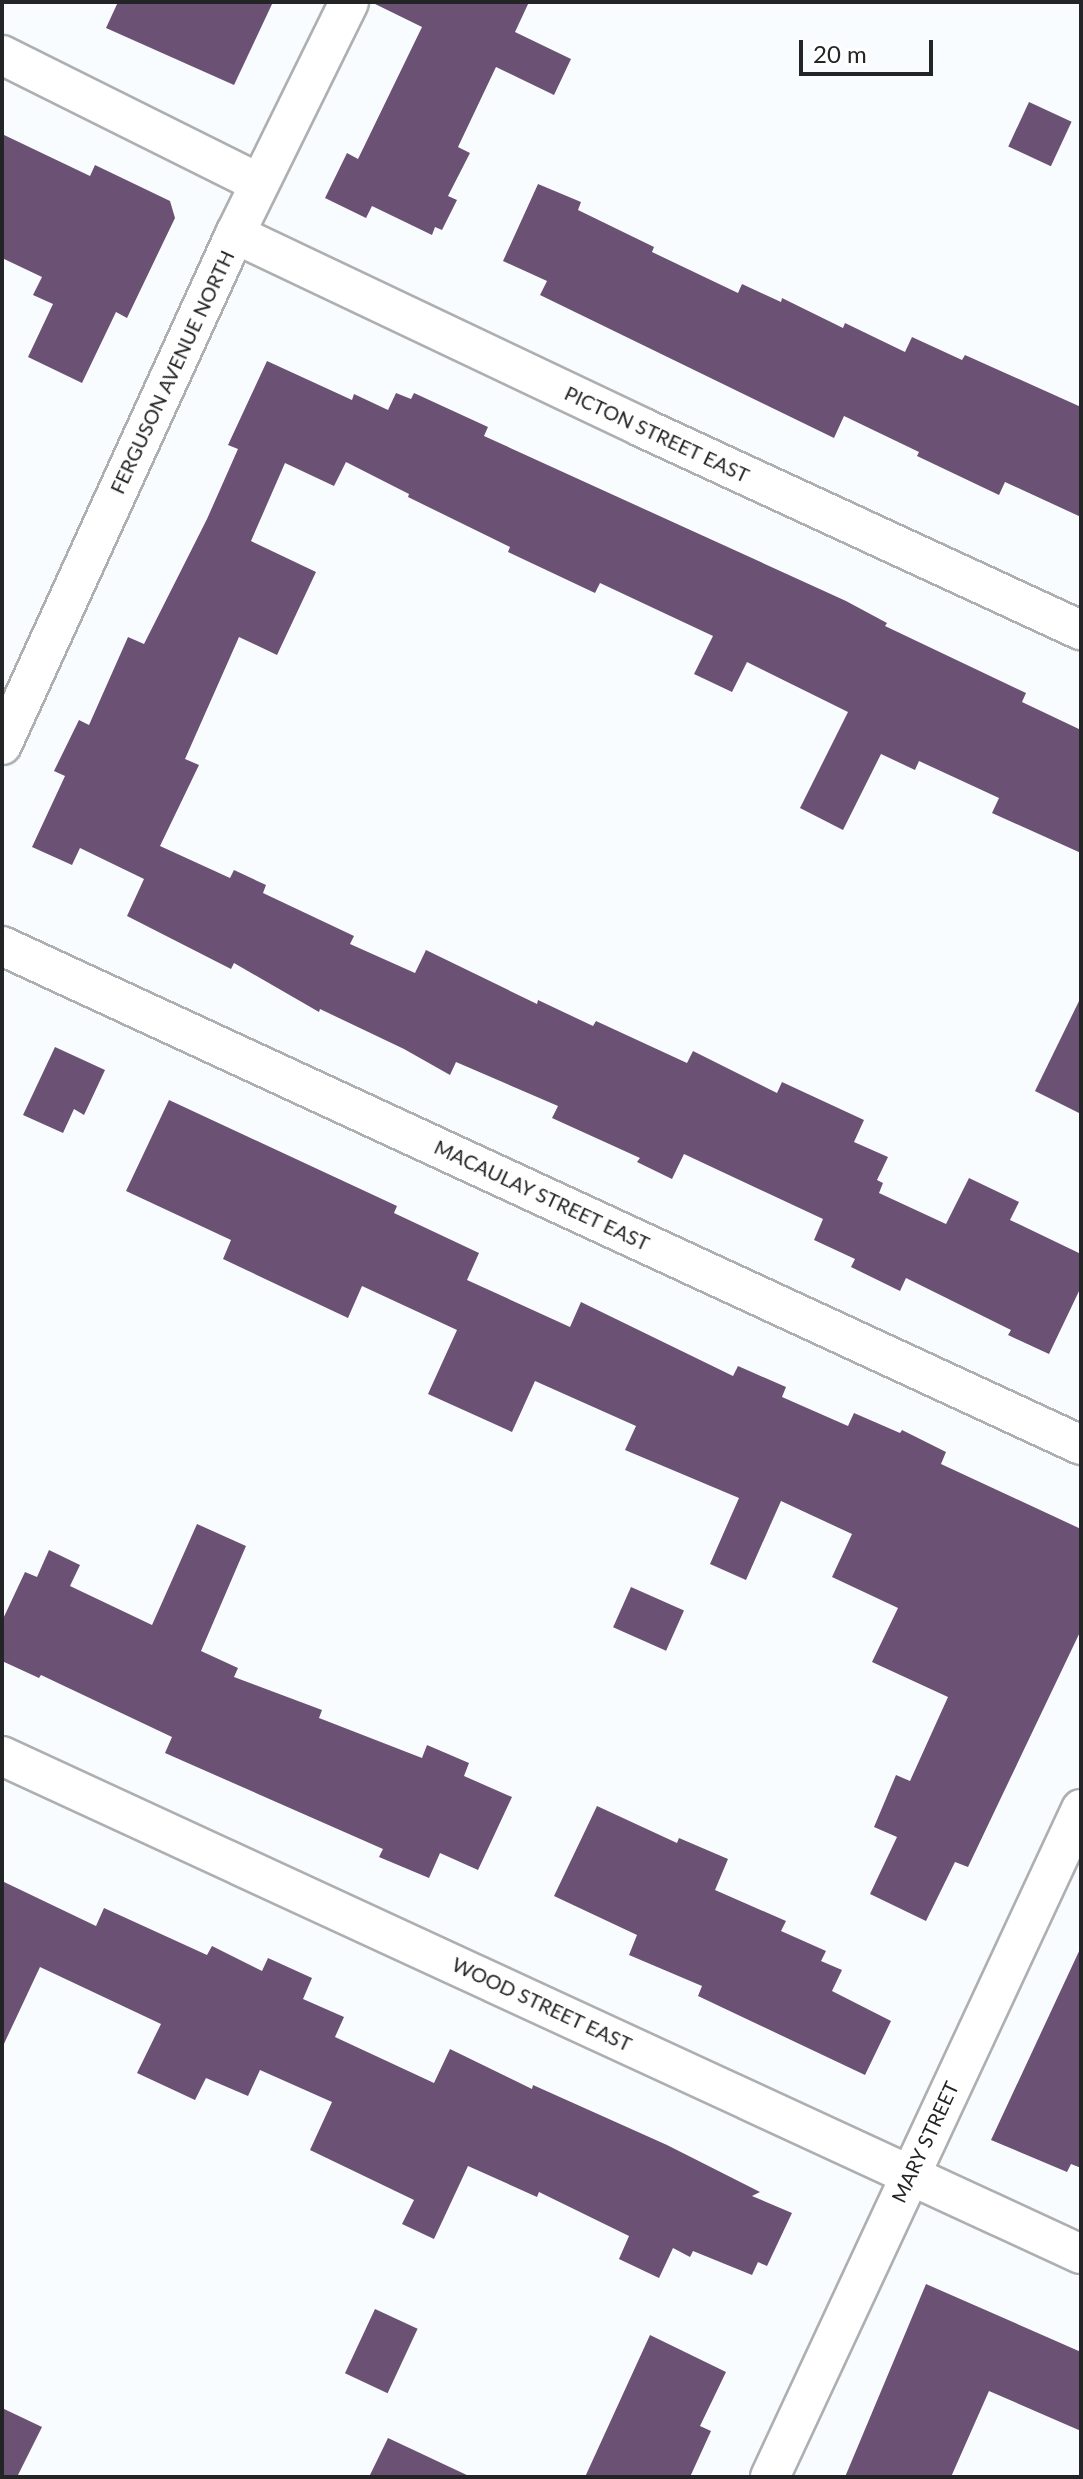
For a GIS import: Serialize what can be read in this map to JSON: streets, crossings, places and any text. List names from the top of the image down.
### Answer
{
  "streets": {
    "street": [
      "FERGUSON AVENUE NORTH",
      "PICTON STREET EAST",
      "MACAULAY STREET EAST",
      "WOOD STREET EAST",
      "MARY STREET"
    ]
  },
  "crossings": [
    ["FERGUSON AVENUE NORTH", "PICTON STREET EAST"],
    ["WOOD STREET EAST", "MARY STREET"]
  ],
  "scale_bar": "20 m"
}
